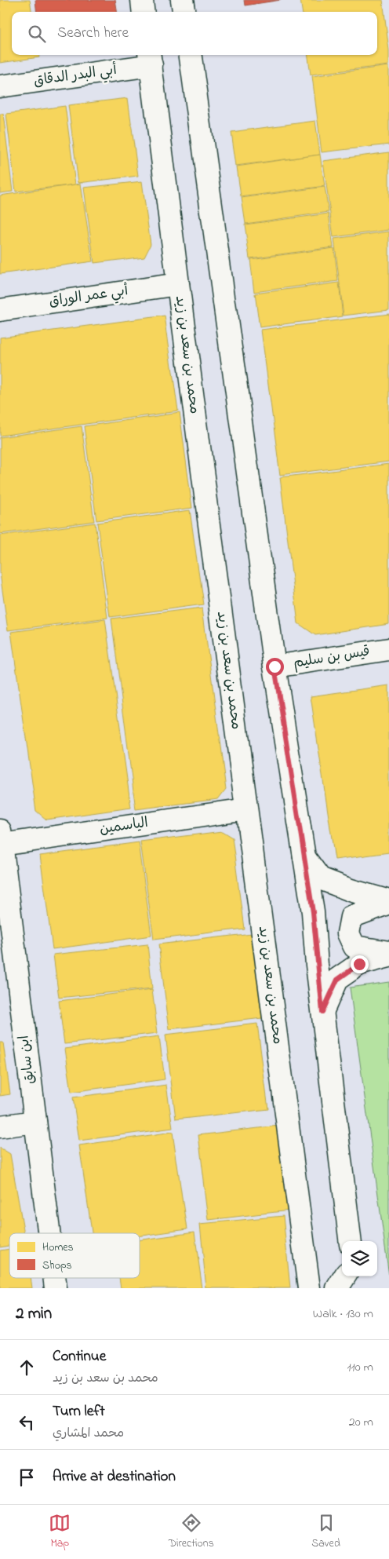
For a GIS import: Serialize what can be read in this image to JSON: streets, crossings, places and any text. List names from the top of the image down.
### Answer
{
  "streets": {
    "street": [
      "أبي البدر الدقاق",
      "أبي عمر الوراق",
      "محمد بن سعد بن زيد",
      "قيس بن سليم",
      "الياسمين",
      "ابن سابق"
    ]
  },
  "crossings": [
    ["أبي البدر الدقاق", "محمد بن سعد بن زيد"],
    ["أبي عمر الوراق", "محمد بن سعد بن زيد"],
    ["محمد بن سعد بن زيد", "الياسمين"],
    ["الياسمين", "ابن سابق"]
  ],
  "legend": ["Homes", "Shops"],
  "page": {
    "search": "Search here",
    "heading": ["2 min", "Walk · 130 m"],
    "list": [
      ["Continue", "محمد بن سعد بن زيد", "110 m"],
      ["Turn left", "محمد المشاري", "20 m"],
      "Arrive at destination"
    ],
    "nav": ["Map", "Directions", "Saved"]
  }
}
